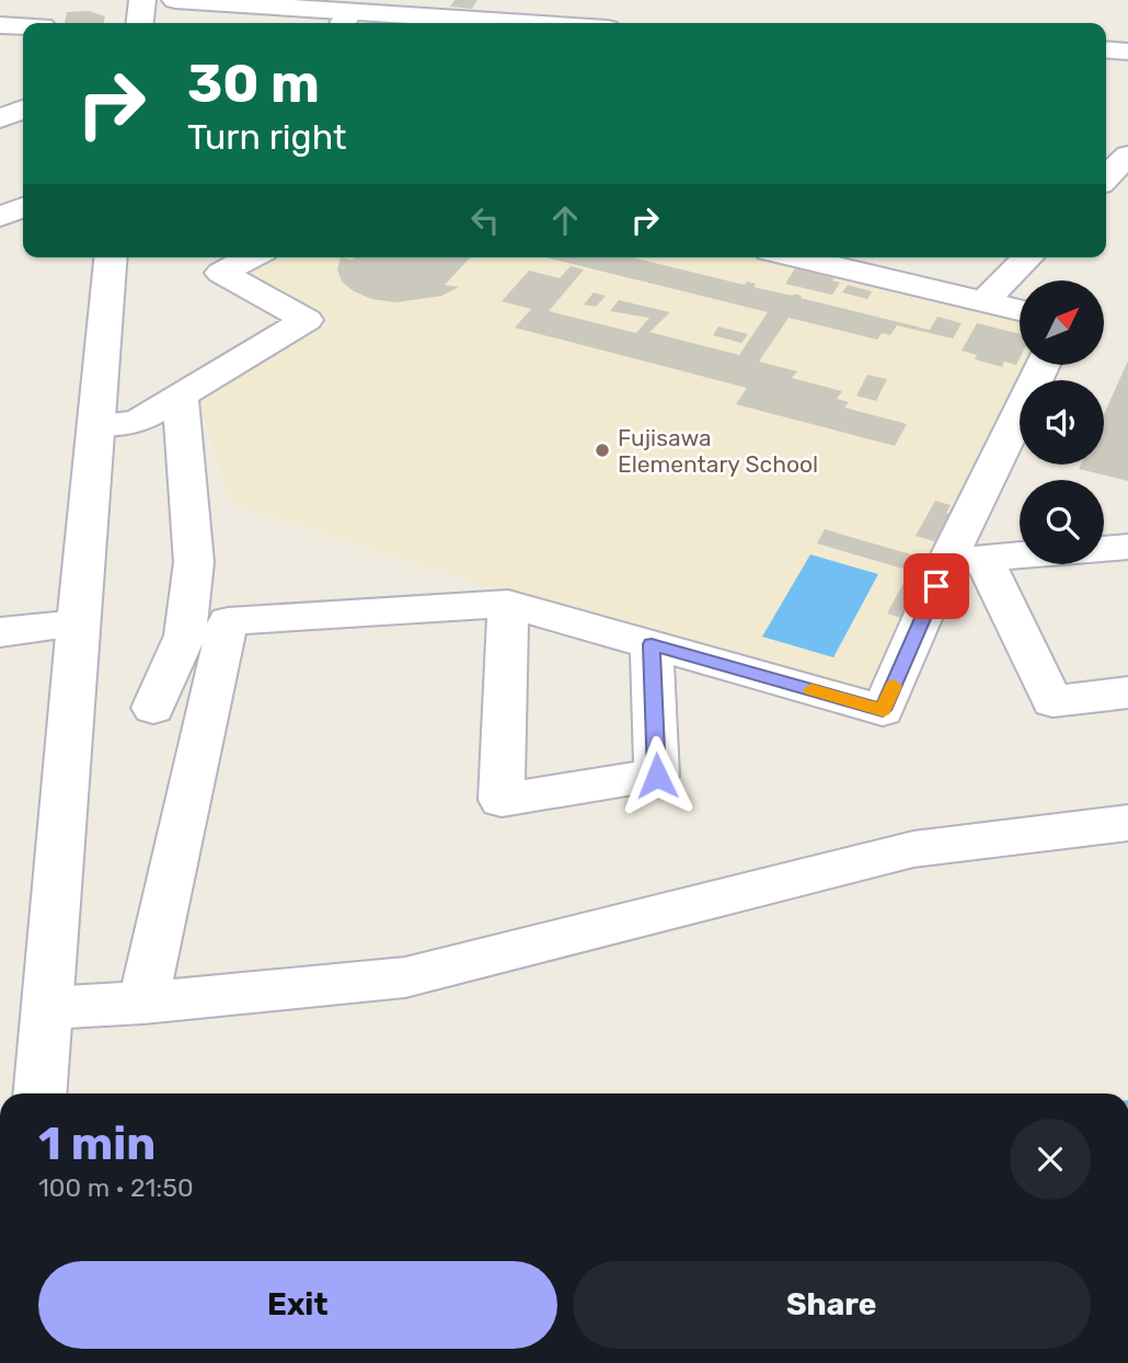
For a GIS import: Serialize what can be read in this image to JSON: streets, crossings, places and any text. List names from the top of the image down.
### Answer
{
  "places": ["Fujisawa Elementary School"],
  "north": "top right",
  "page": {
    "turn": ["30 m", "Turn right"],
    "heading": ["1 min", "100 m · 21:50"],
    "buttons": ["Exit", "Share"]
  }
}
